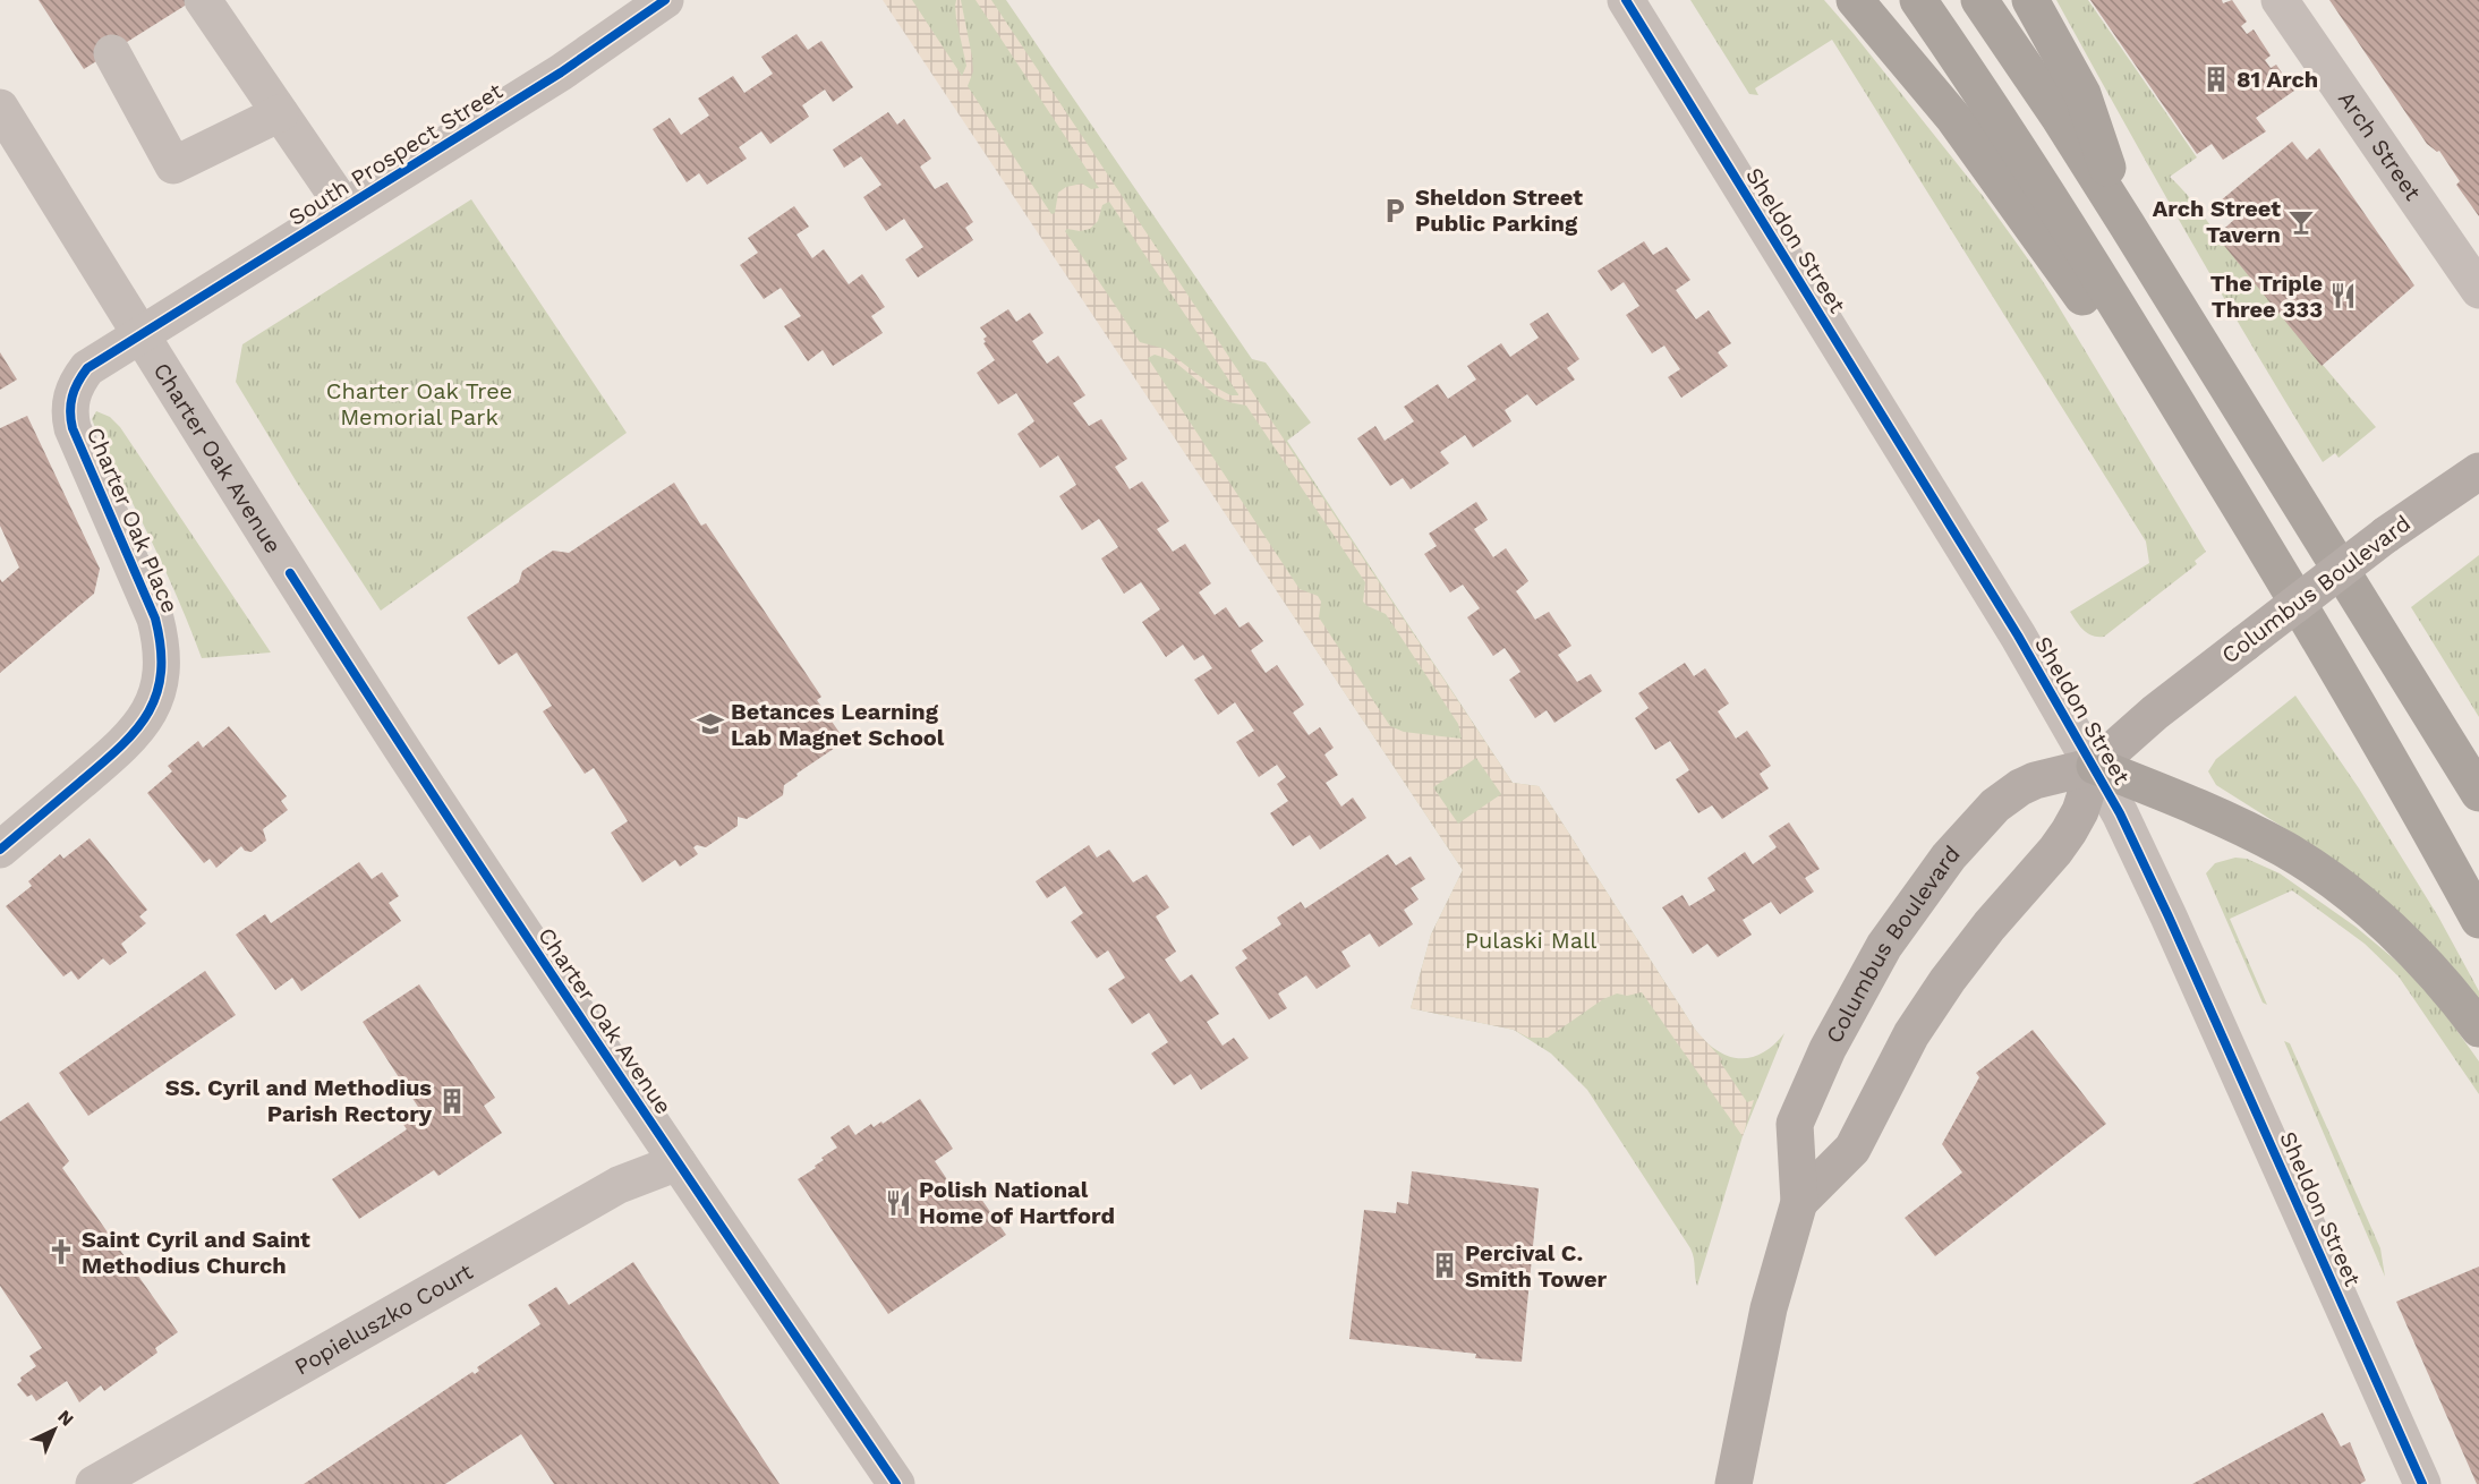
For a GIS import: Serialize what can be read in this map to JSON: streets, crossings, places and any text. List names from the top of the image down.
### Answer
{
  "streets": {
    "main road": ["Columbus Boulevard"],
    "street": [
      "Arch Street",
      "South Prospect Street",
      "Sheldon Street",
      "Charter Oak Avenue",
      "Charter Oak Place",
      "Popieluszko Court"
    ]
  },
  "crossings": [
    ["South Prospect Street", "Charter Oak Avenue"],
    ["South Prospect Street", "Charter Oak Place"],
    ["Sheldon Street", "Columbus Boulevard"],
    ["Charter Oak Avenue", "Charter Oak Place"],
    ["Charter Oak Avenue", "Popieluszko Court"]
  ],
  "parks": ["Charter Oak Tree Memorial Park", "Pulaski Mall"],
  "places": {
    "building": ["81 Arch", "SS. Cyril and Methodius Parish Rectory", "Percival C. Smith Tower"],
    "parking": ["Sheldon Street Public Parking"],
    "bar": ["Arch Street Tavern"],
    "restaurant": ["The Triple Three 333", "Polish National Home of Hartford"],
    "school or university": ["Betances Learning Lab Magnet School"],
    "church": ["Saint Cyril and Saint Methodius Church"]
  },
  "north": "top right"
}
